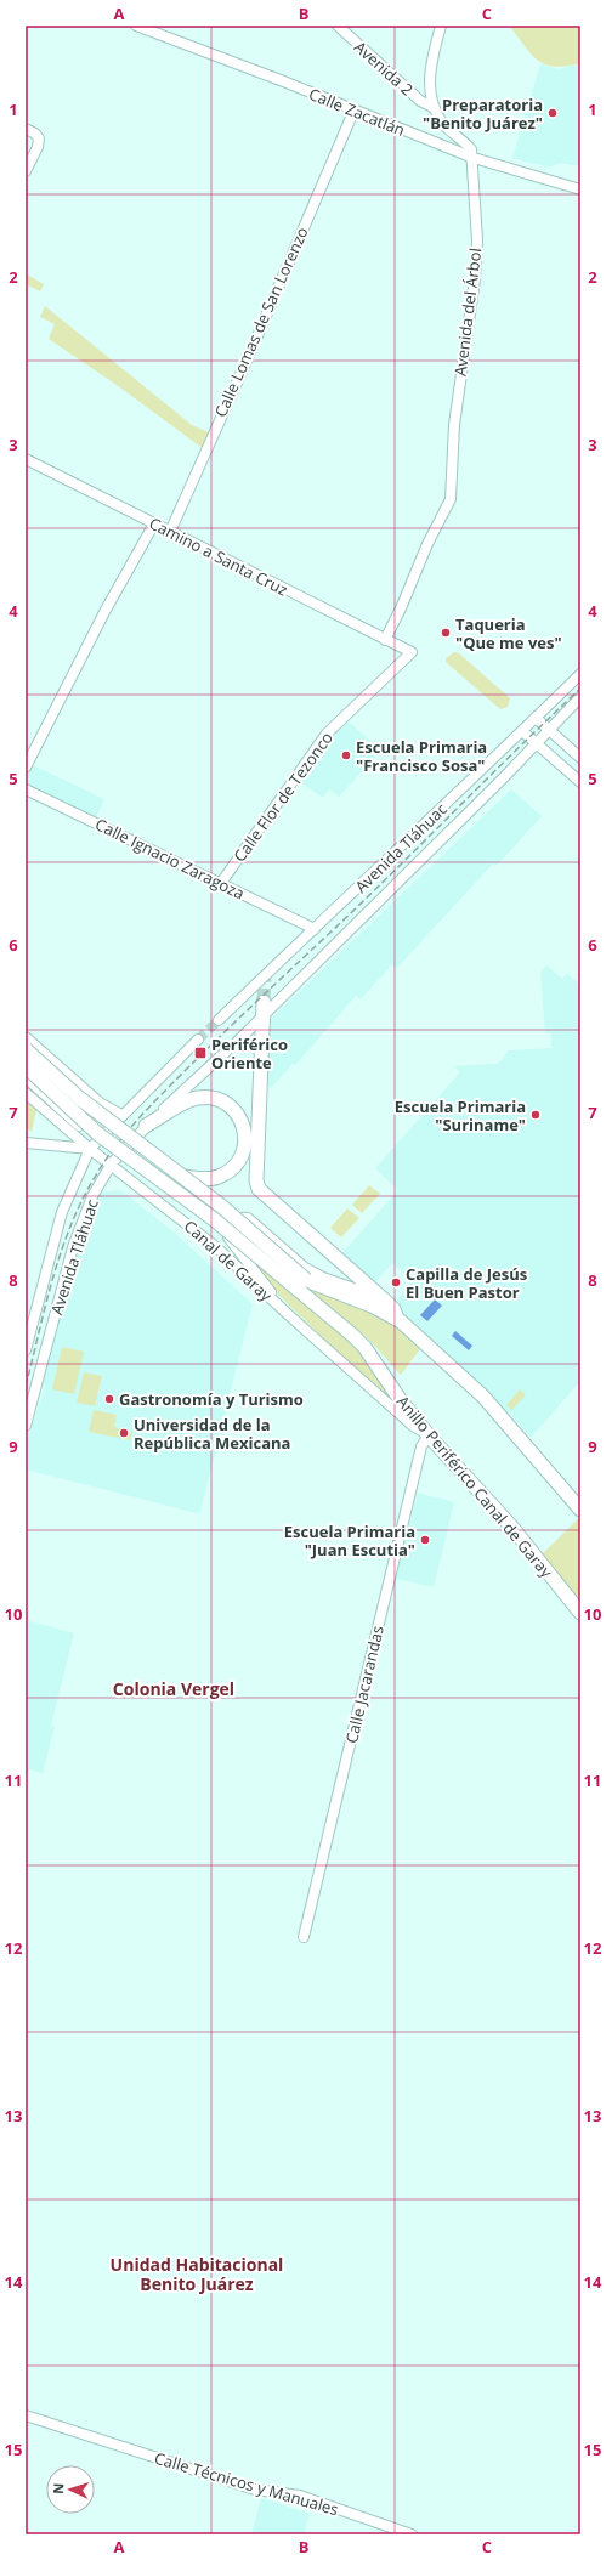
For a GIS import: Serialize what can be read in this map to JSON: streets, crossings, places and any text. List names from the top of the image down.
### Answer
{
  "streets": {
    "highway": ["Canal de Garay", "Anillo Periférico Canal de Garay"],
    "street": [
      "Avenida 2",
      "Calle Zacatlán",
      "Avenida del Árbol",
      "Calle Lomas de San Lorenzo",
      "Camino a Santa Cruz",
      "Calle Flor de Tezonco",
      "Avenida Tláhuac",
      "Calle Ignacio Zaragoza",
      "Calle Jacarandas",
      "Calle Técnicos y Manuales"
    ]
  },
  "crossings": [
    ["Calle Zacatlán", "Avenida del Árbol"],
    ["Calle Zacatlán", "Calle Lomas de San Lorenzo"],
    ["Avenida del Árbol", "Camino a Santa Cruz"],
    ["Calle Lomas de San Lorenzo", "Camino a Santa Cruz"],
    ["Camino a Santa Cruz", "Calle Flor de Tezonco"],
    ["Calle Flor de Tezonco", "Calle Ignacio Zaragoza"],
    ["Avenida Tláhuac", "Calle Ignacio Zaragoza"],
    ["Avenida Tláhuac", "Canal de Garay"],
    ["Canal de Garay", "Anillo Periférico Canal de Garay"],
    ["Canal de Garay", "Calle Jacarandas"],
    ["Anillo Periférico Canal de Garay", "Calle Jacarandas"]
  ],
  "districts": ["Colonia Vergel", "Unidad Habitacional Benito Juárez"],
  "places": {
    "other": [
      "Preparatoria \"Benito Juárez\"",
      "Taqueria \"Que me ves\"",
      "Escuela Primaria \"Francisco Sosa\"",
      "Escuela Primaria \"Suriname\"",
      "Capilla de Jesús El Buen Pastor",
      "Gastronomía y Turismo",
      "Universidad de la República Mexicana",
      "Escuela Primaria \"Juan Escutia\""
    ],
    "transit": ["Periférico Oriente"]
  },
  "north": "left",
  "grid": {
    "columns": ["A", "B", "C"],
    "rows": [
      "1",
      "2",
      "3",
      "4",
      "5",
      "6",
      "7",
      "8",
      "9",
      "10",
      "11",
      "12",
      "13",
      "14",
      "15"
    ]
  }
}
